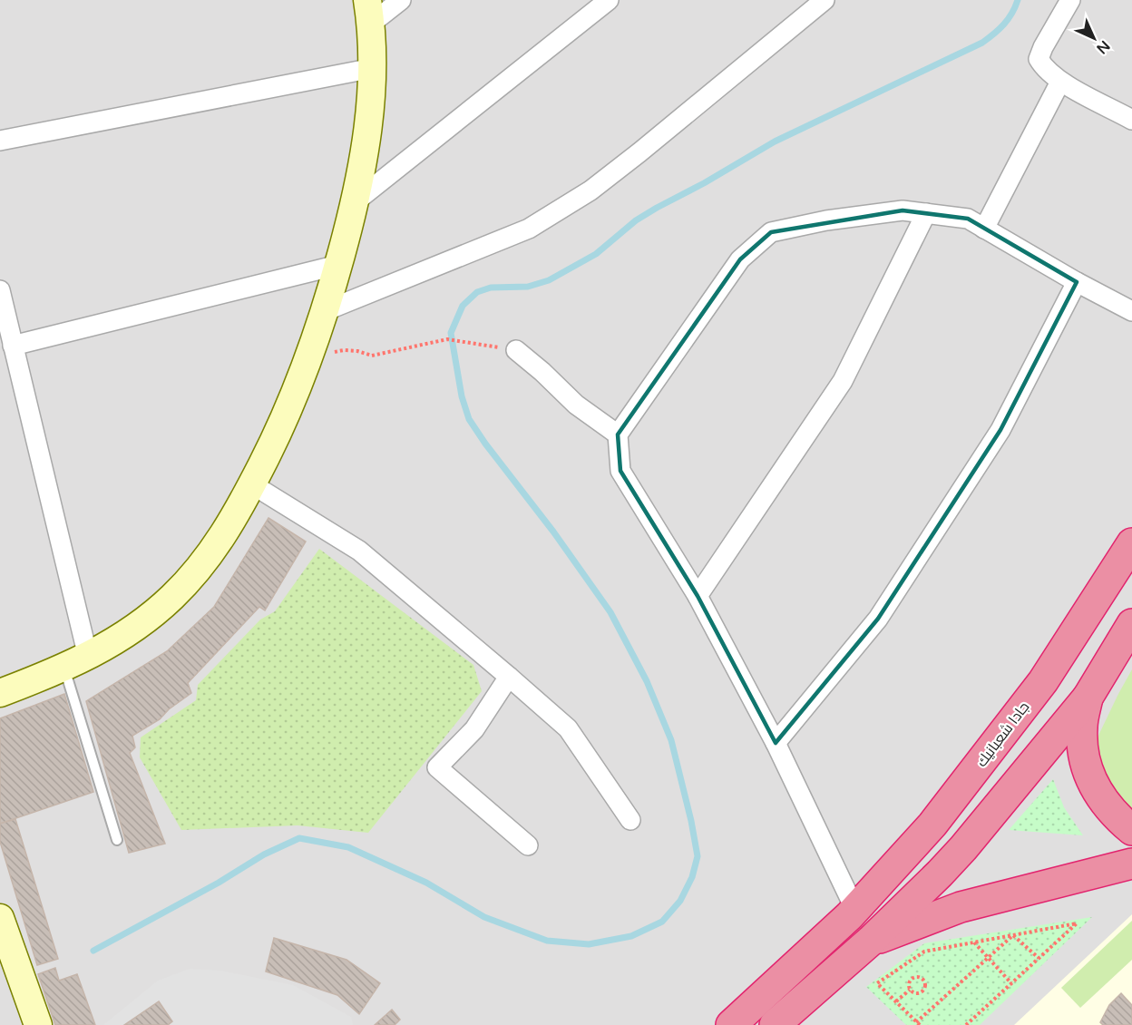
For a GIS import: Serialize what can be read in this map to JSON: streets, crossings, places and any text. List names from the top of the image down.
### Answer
{
  "streets": {
    "highway": ["جادا شعبانيك"]
  },
  "north": "bottom right"
}
